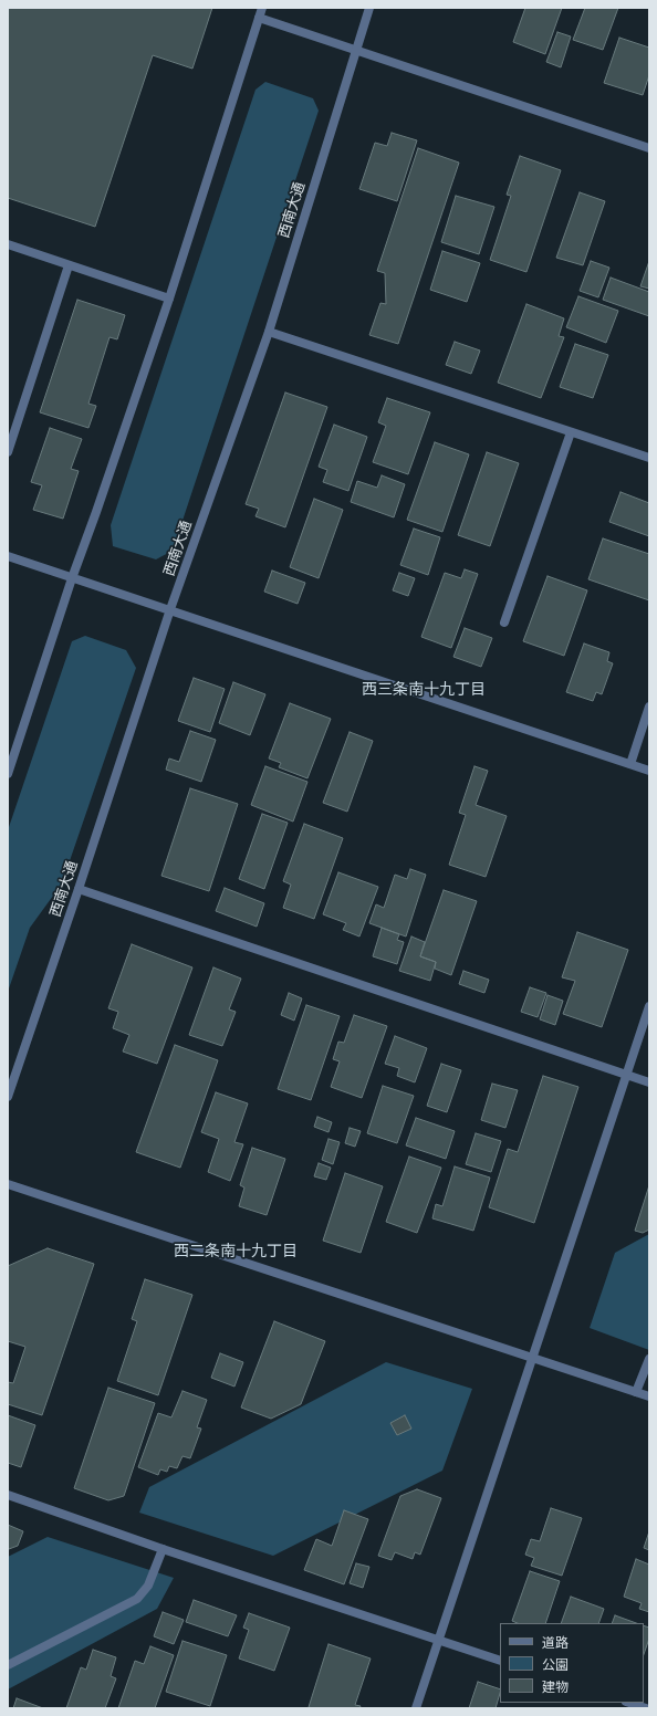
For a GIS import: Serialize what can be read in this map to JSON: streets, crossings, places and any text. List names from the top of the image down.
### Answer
{
  "streets": {
    "street": ["西南大通"]
  },
  "districts": ["西三条南十九丁目", "西二条南十九丁目"],
  "legend": ["道路", "公園", "建物"]
}
